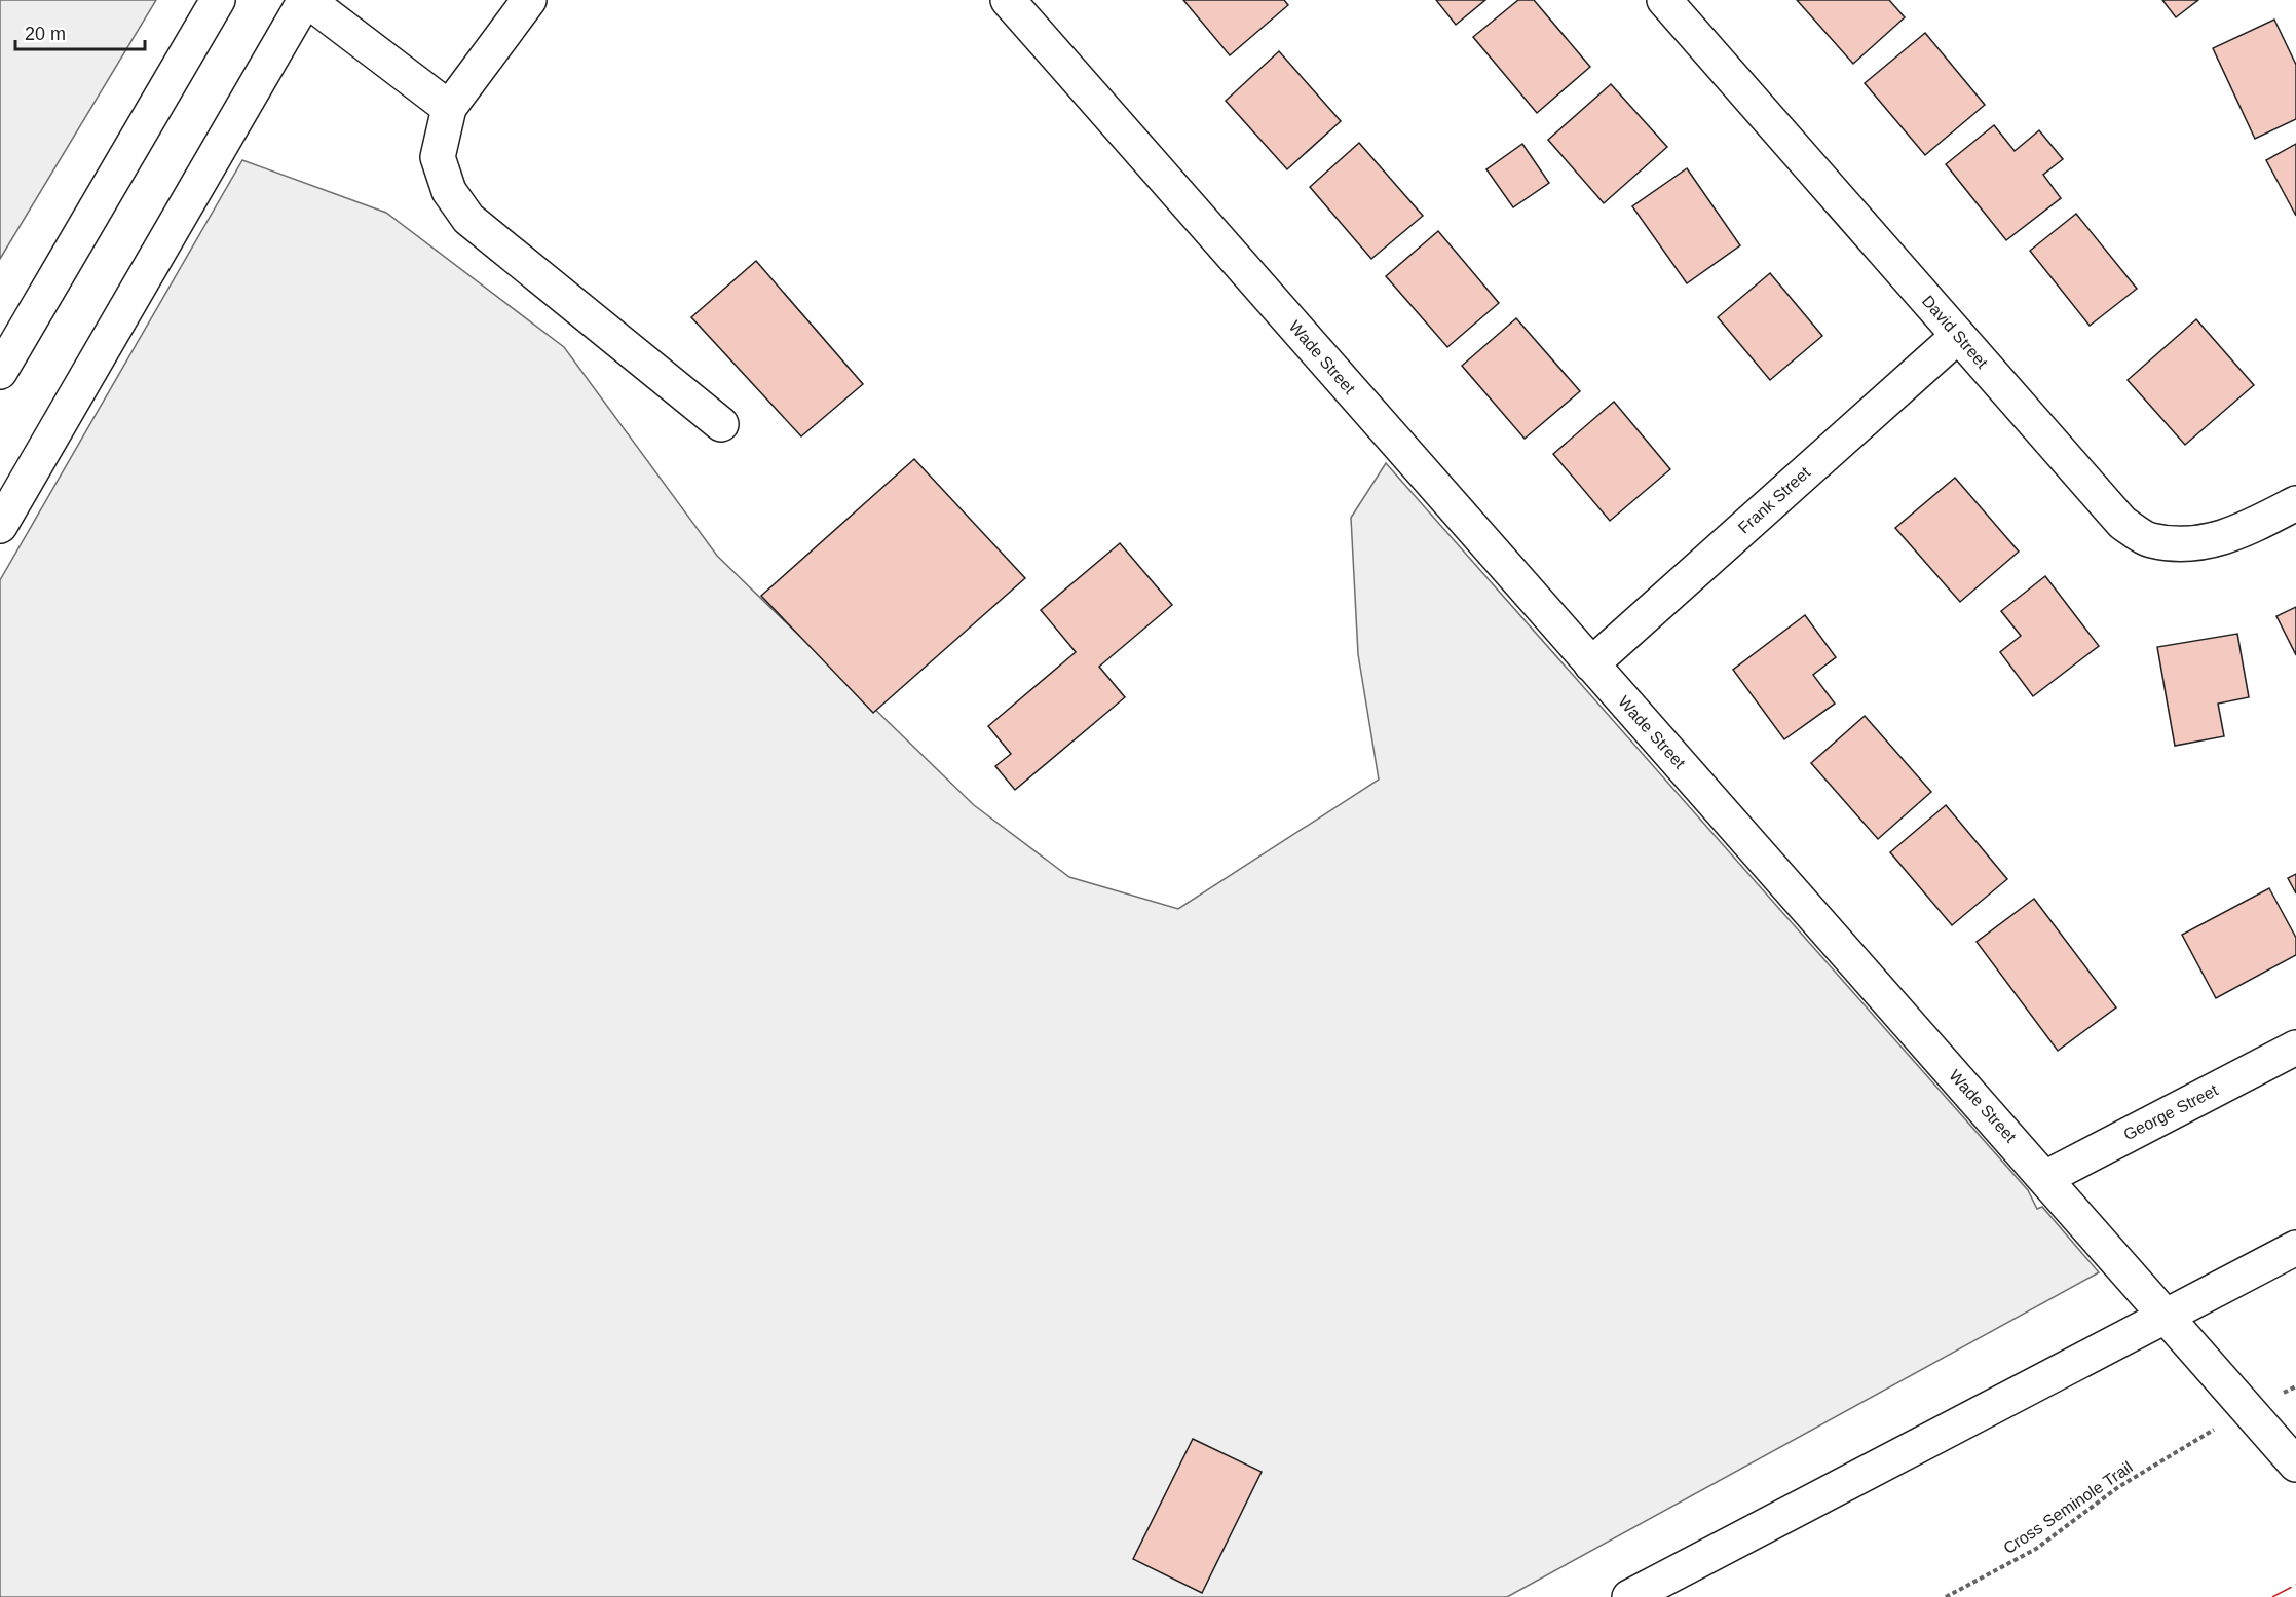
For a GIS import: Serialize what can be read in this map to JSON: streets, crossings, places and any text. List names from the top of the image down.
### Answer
{
  "streets": {
    "street": [
      "David Street",
      "Wade Street",
      "Frank Street",
      "George Street"
    ],
    "path": ["Cross Seminole Trail"]
  },
  "crossings": [
    ["David Street", "Frank Street"],
    ["Wade Street", "Frank Street"],
    ["Wade Street", "George Street"]
  ],
  "scale_bar": "20 m"
}
